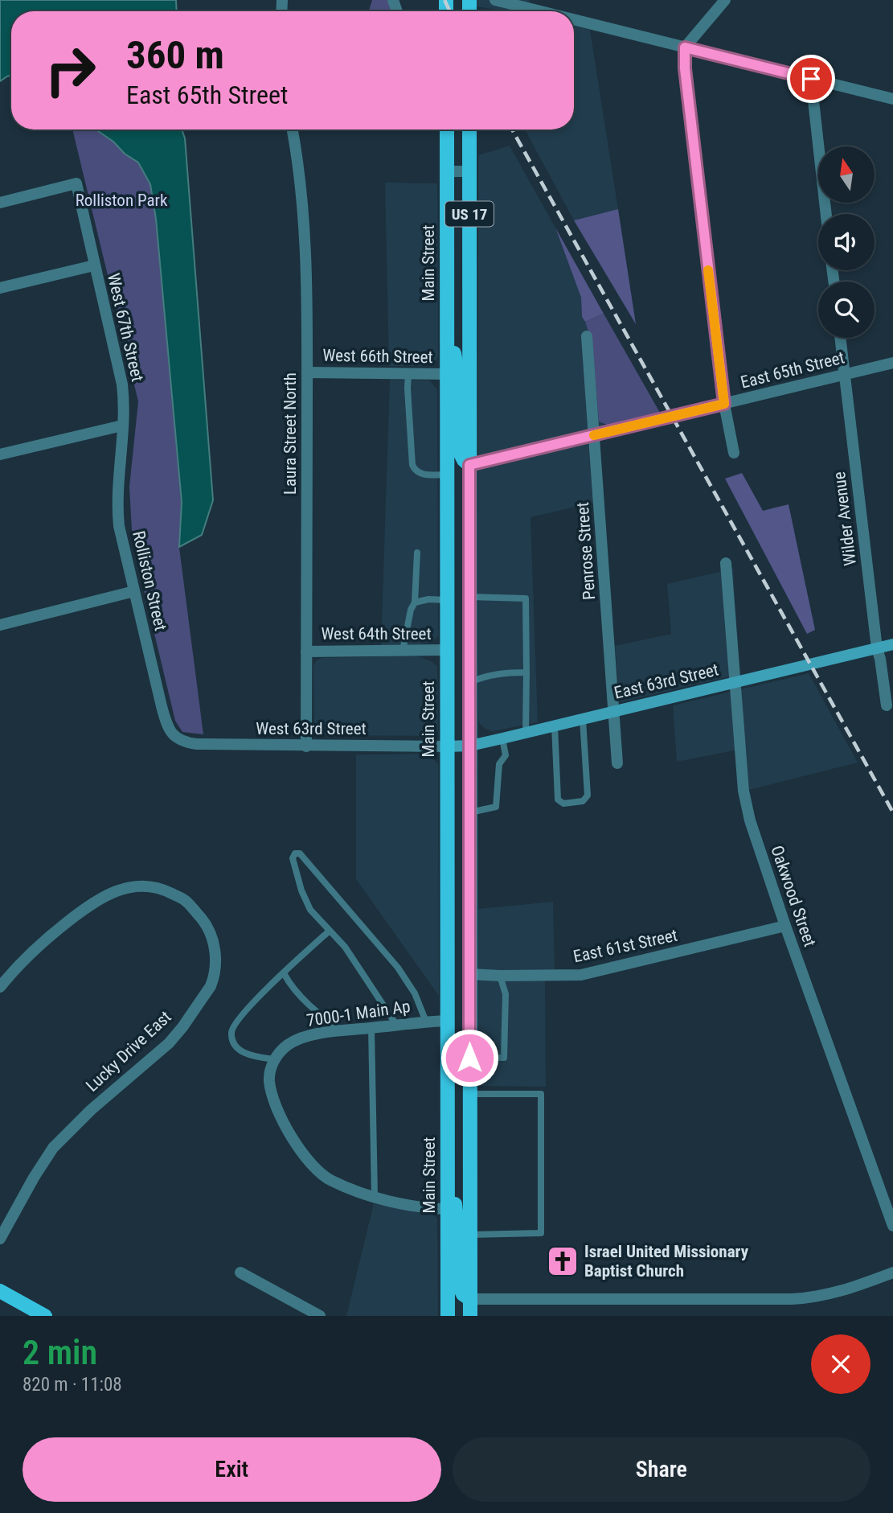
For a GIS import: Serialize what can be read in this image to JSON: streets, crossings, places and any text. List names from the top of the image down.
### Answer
{
  "streets": {
    "main road": ["US 17", "Main Street"],
    "street": [
      "West 67th Street",
      "West 66th Street",
      "East 65th Street",
      "Laura Street North",
      "Wilder Avenue",
      "Penrose Street",
      "Rolliston Street",
      "West 64th Street",
      "East 63rd Street",
      "West 63rd Street",
      "Oakwood Street",
      "East 61st Street",
      "7000-1 Main Ap",
      "Lucky Drive East"
    ]
  },
  "crossings": [
    ["US 17", "East 65th Street"],
    ["US 17", "East 63rd Street"],
    ["US 17", "East 61st Street"],
    ["Main Street", "West 66th Street"],
    ["Main Street", "West 64th Street"],
    ["Main Street", "East 63rd Street"],
    ["Main Street", "West 63rd Street"],
    ["Main Street", "7000-1 Main Ap"],
    ["West 67th Street", "Rolliston Street"],
    ["West 66th Street", "Laura Street North"],
    ["East 65th Street", "Wilder Avenue"],
    ["East 65th Street", "Penrose Street"],
    ["Laura Street North", "West 64th Street"],
    ["Laura Street North", "West 63rd Street"],
    ["Wilder Avenue", "East 63rd Street"],
    ["Penrose Street", "East 63rd Street"],
    ["Rolliston Street", "West 63rd Street"],
    ["East 63rd Street", "West 63rd Street"],
    ["East 63rd Street", "Oakwood Street"],
    ["Oakwood Street", "East 61st Street"]
  ],
  "parks": ["Rolliston Park"],
  "places": {
    "church": ["Israel United Missionary Baptist Church"]
  },
  "north": "top",
  "page": {
    "turn": ["360 m", "East 65th Street"],
    "heading": ["2 min", "820 m · 11:08"],
    "buttons": ["Exit", "Share"]
  }
}
